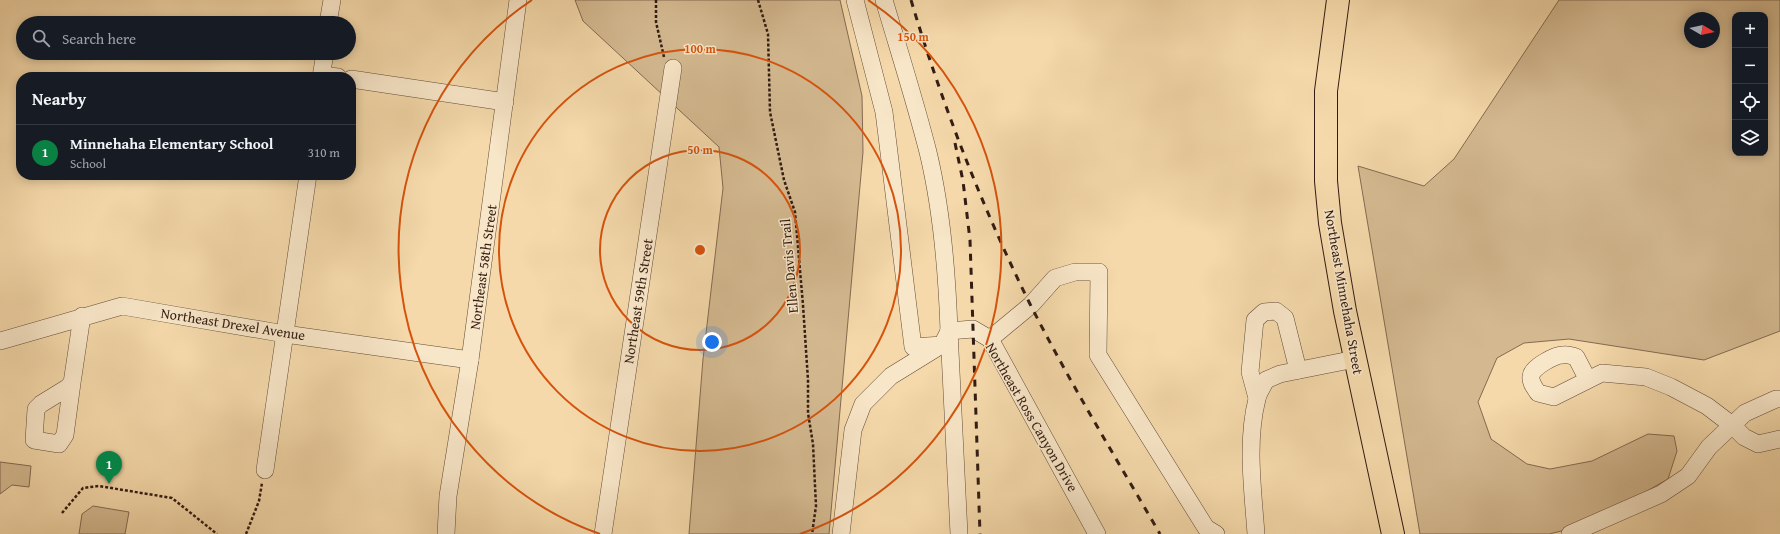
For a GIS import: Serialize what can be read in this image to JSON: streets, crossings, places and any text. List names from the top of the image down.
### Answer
{
  "streets": {
    "main road": ["Northeast Minnehaha Street"],
    "street": [
      "Northeast 58th Street",
      "Northeast 59th Street",
      "Northeast Drexel Avenue",
      "Northeast Ross Canyon Drive"
    ],
    "path": ["Ellen Davis Trail"]
  },
  "crossings": [
    ["Northeast 58th Street", "Northeast Drexel Avenue"]
  ],
  "north": "right",
  "page": {
    "map_buttons": ["+", "−"],
    "search": "Search here",
    "heading": "Nearby",
    "list": [
      {
        "mark": "1",
        "name": "Minnehaha Elementary School",
        "note": "School",
        "value": "310 m"
      }
    ],
    "pins": "1"
  },
  "rings": ["150 m", "100 m", "50 m"]
}
